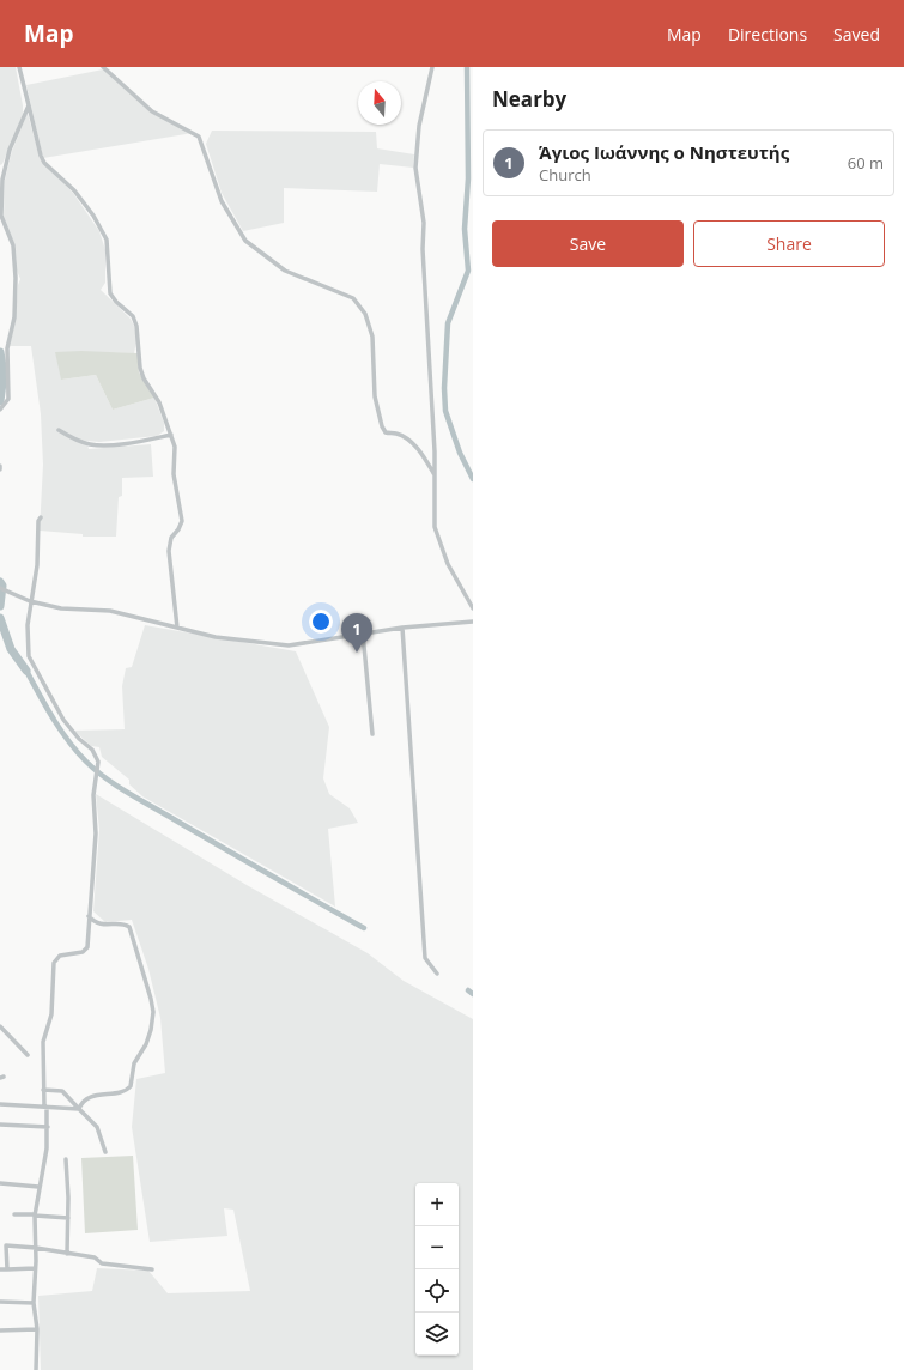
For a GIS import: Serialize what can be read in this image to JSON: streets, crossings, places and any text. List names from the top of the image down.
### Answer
{
  "north": "top",
  "page": {
    "header": "Map",
    "nav": ["Map", "Directions", "Saved"],
    "heading": "Nearby",
    "list": [
      {
        "mark": "1",
        "name": "Άγιος Ιωάννης ο Νηστευτής",
        "note": "Church",
        "value": "60 m"
      }
    ],
    "buttons": ["Save", "Share"],
    "pins": "1",
    "map_buttons": ["+", "−"]
  }
}
